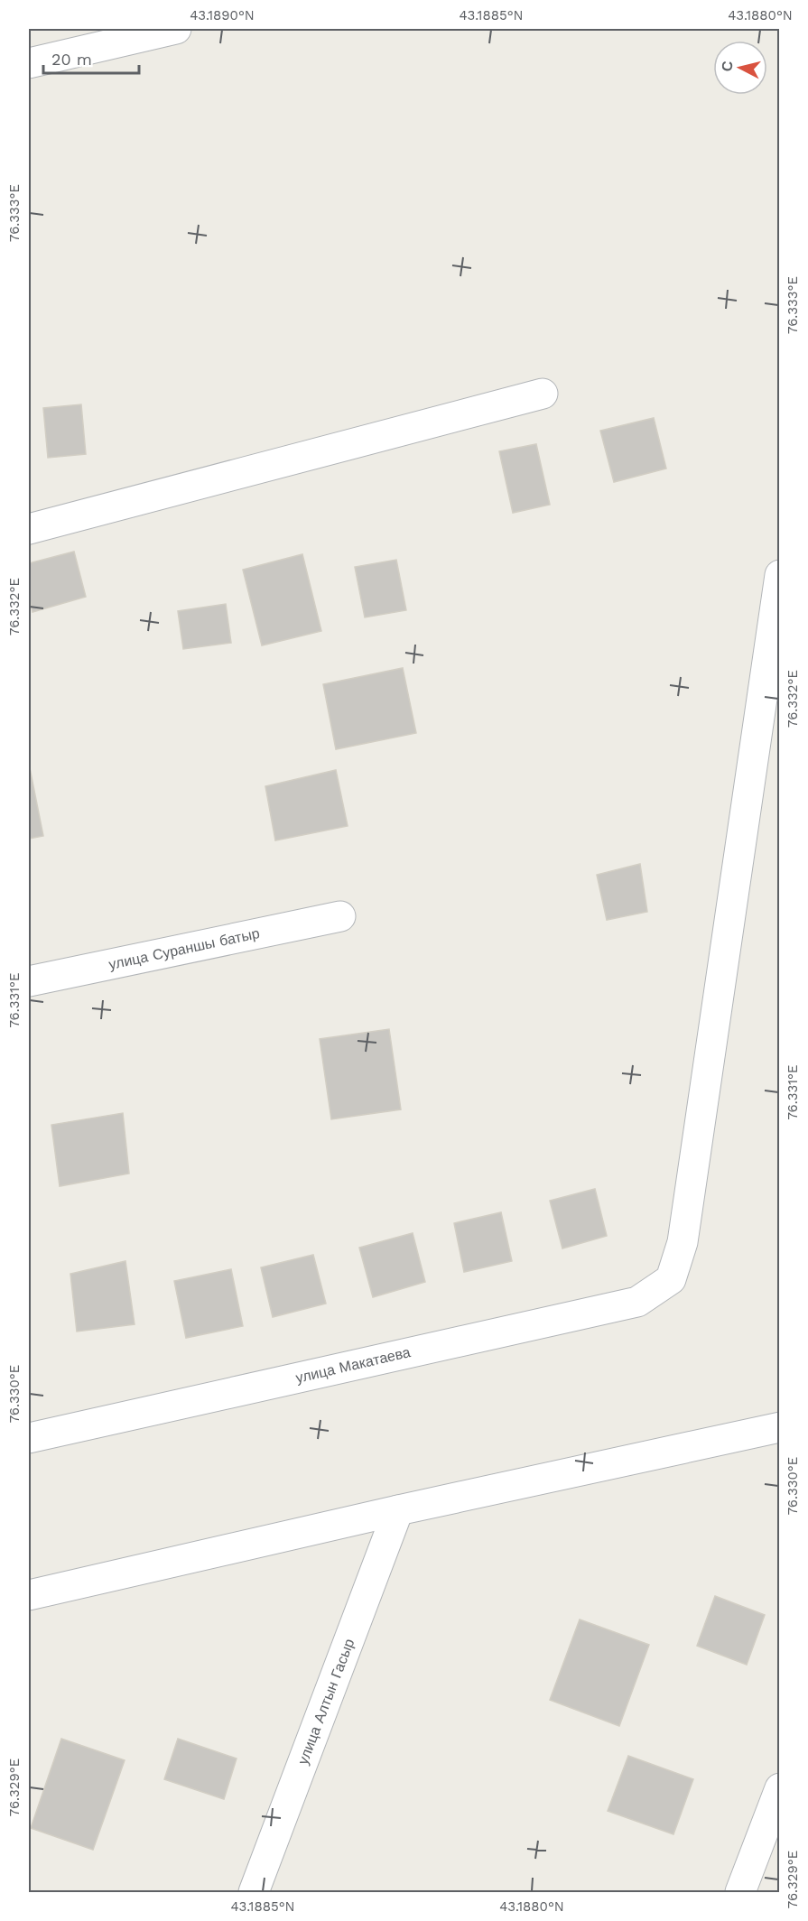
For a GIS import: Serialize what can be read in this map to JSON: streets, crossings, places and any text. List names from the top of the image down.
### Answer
{
  "streets": {
    "street": ["улица Сураншы батыр", "улица Макатаева", "улица Алтын Гасыр"]
  },
  "scale_bar": "20 m",
  "north": "left",
  "coordinates": [
    "43.1890°N",
    "43.1885°N",
    "43.1880°N",
    "76.333°E",
    "76.332°E",
    "76.331°E",
    "76.330°E",
    "76.329°E"
  ]
}
